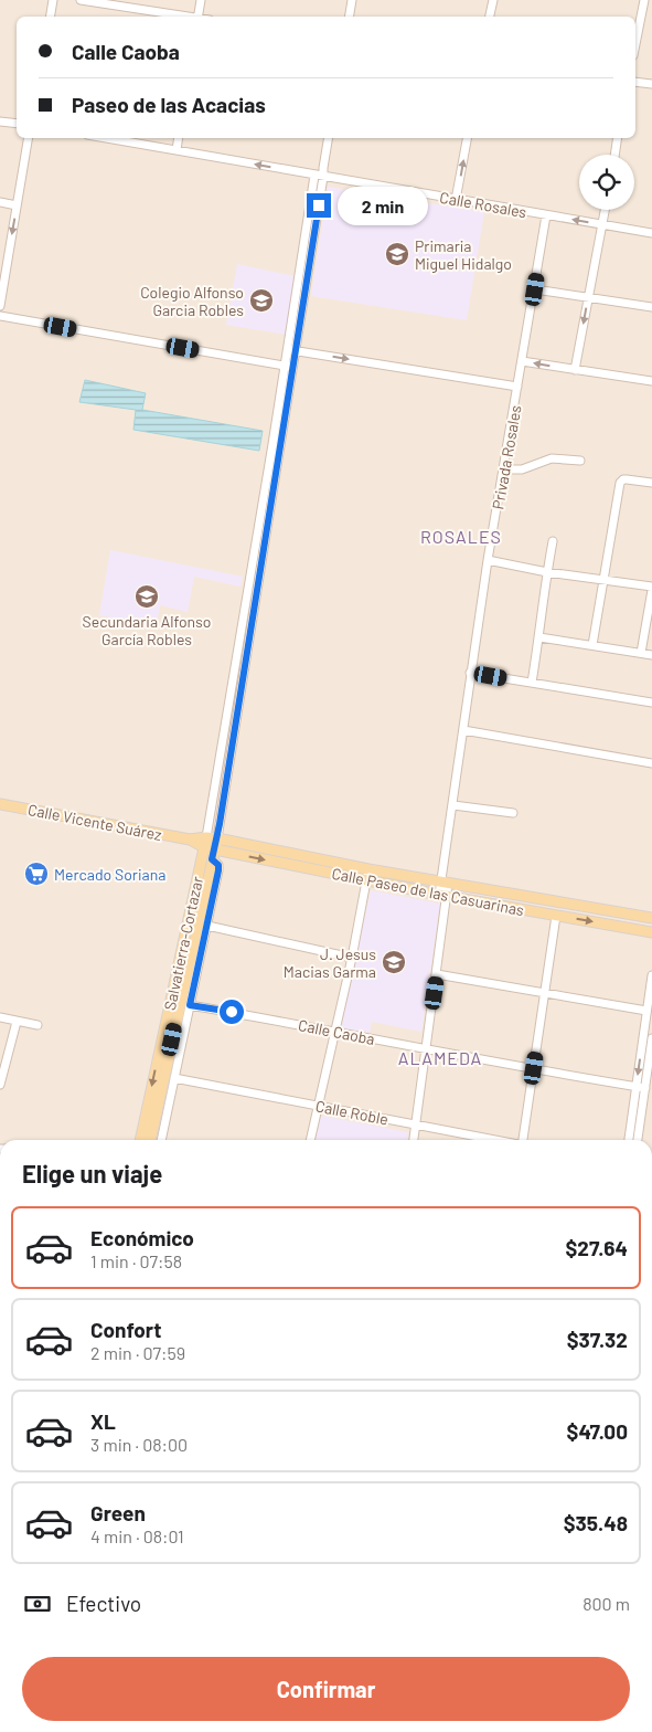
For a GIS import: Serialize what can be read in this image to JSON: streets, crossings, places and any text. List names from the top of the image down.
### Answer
{
  "streets": {
    "main road": ["Calle Vicente Suárez", "Calle Paseo de las Casuarinas", "Salvatierra-Cortazar"],
    "street": [
      "Calle Rosales",
      "Privada Rosales",
      "Calle Caoba",
      "Calle Roble"
    ]
  },
  "crossings": [
    ["Calle Rosales", "Privada Rosales"],
    ["Privada Rosales", "Calle Paseo de las Casuarinas"],
    ["Privada Rosales", "Calle Caoba"],
    ["Privada Rosales", "Calle Roble"],
    ["Calle Vicente Suárez", "Calle Paseo de las Casuarinas"],
    ["Calle Vicente Suárez", "Salvatierra-Cortazar"],
    ["Calle Paseo de las Casuarinas", "Salvatierra-Cortazar"]
  ],
  "one_way": ["Calle Rosales"],
  "districts": ["ROSALES", "ALAMEDA"],
  "places": {
    "school or university": [
      "Primaria Miguel Hidalgo",
      "Colegio Alfonso Garcia Robles",
      "Secundaria Alfonso García Robles",
      "J. Jesus Macias Garma"
    ],
    "supermarket": ["Mercado Soriana"]
  },
  "page": {
    "banner": ["Calle Caoba", "Paseo de las Acacias"],
    "bubble": "2 min",
    "heading": "Elige un viaje",
    "list": [
      {
        "name": "Económico",
        "note": "1 min · 07:58",
        "value": "$27.64"
      },
      {
        "name": "Confort",
        "note": "2 min · 07:59",
        "value": "$37.32"
      },
      {
        "name": "XL",
        "note": "3 min · 08:00",
        "value": "$47.00"
      },
      {
        "name": "Green",
        "note": "4 min · 08:01",
        "value": "$35.48"
      }
    ],
    "pay": ["Efectivo", "800 m"],
    "buttons": "Confirmar"
  }
}
